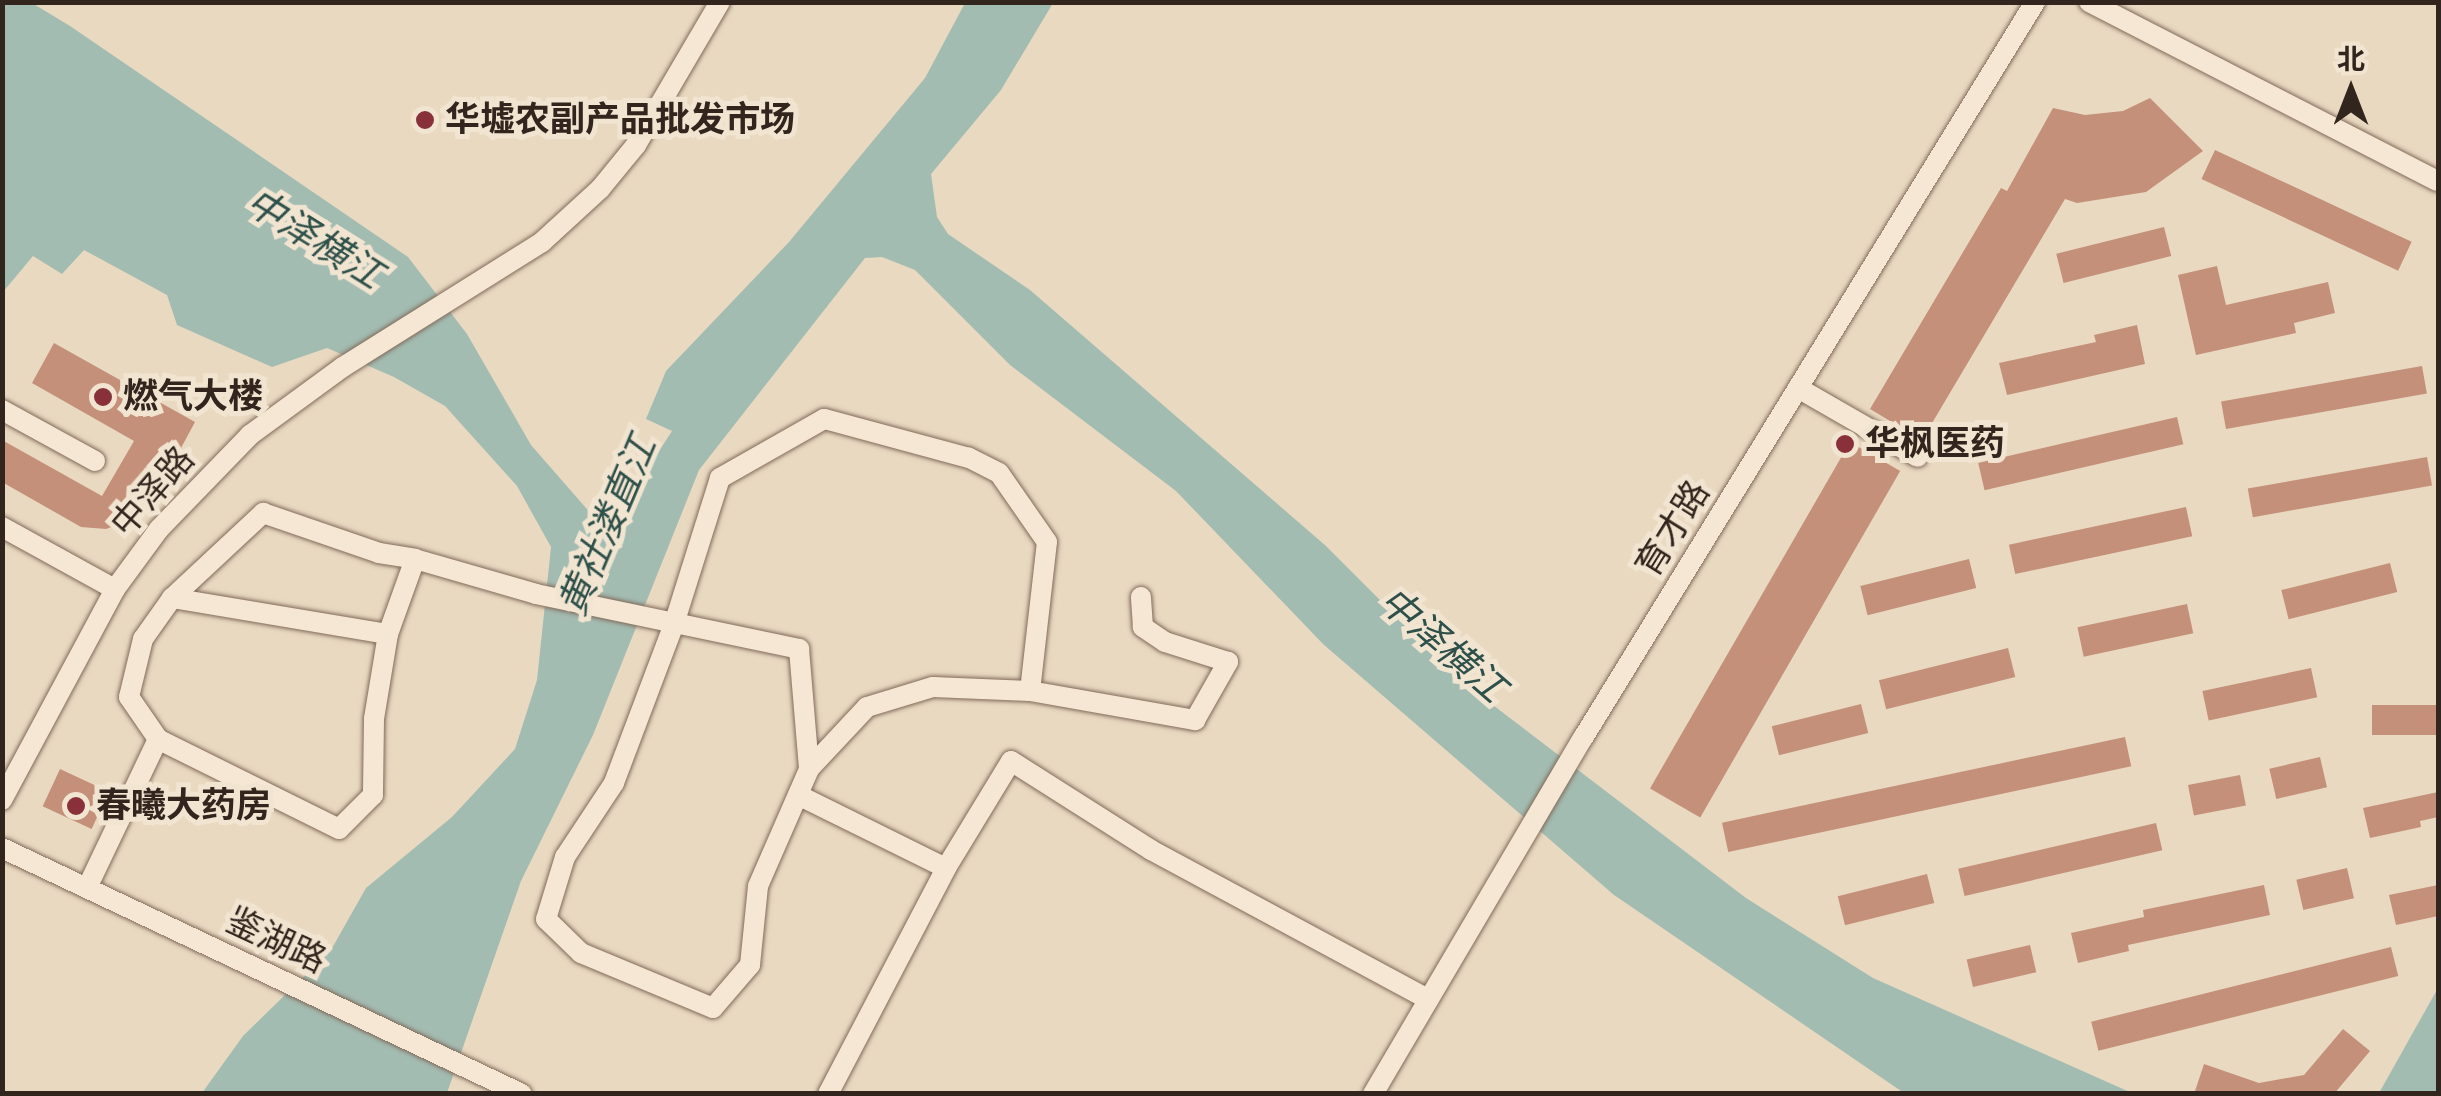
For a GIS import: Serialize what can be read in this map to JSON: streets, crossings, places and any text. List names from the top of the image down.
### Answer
{
  "streets": {
    "street": ["中泽路", "育才路", "鉴湖路"]
  },
  "water": ["中泽横江", "黄社溇直江"],
  "places": [
    "华墟农副产品批发市场",
    "燃气大楼",
    "华枫医药",
    "春曦大药房"
  ],
  "north": "top"
}
